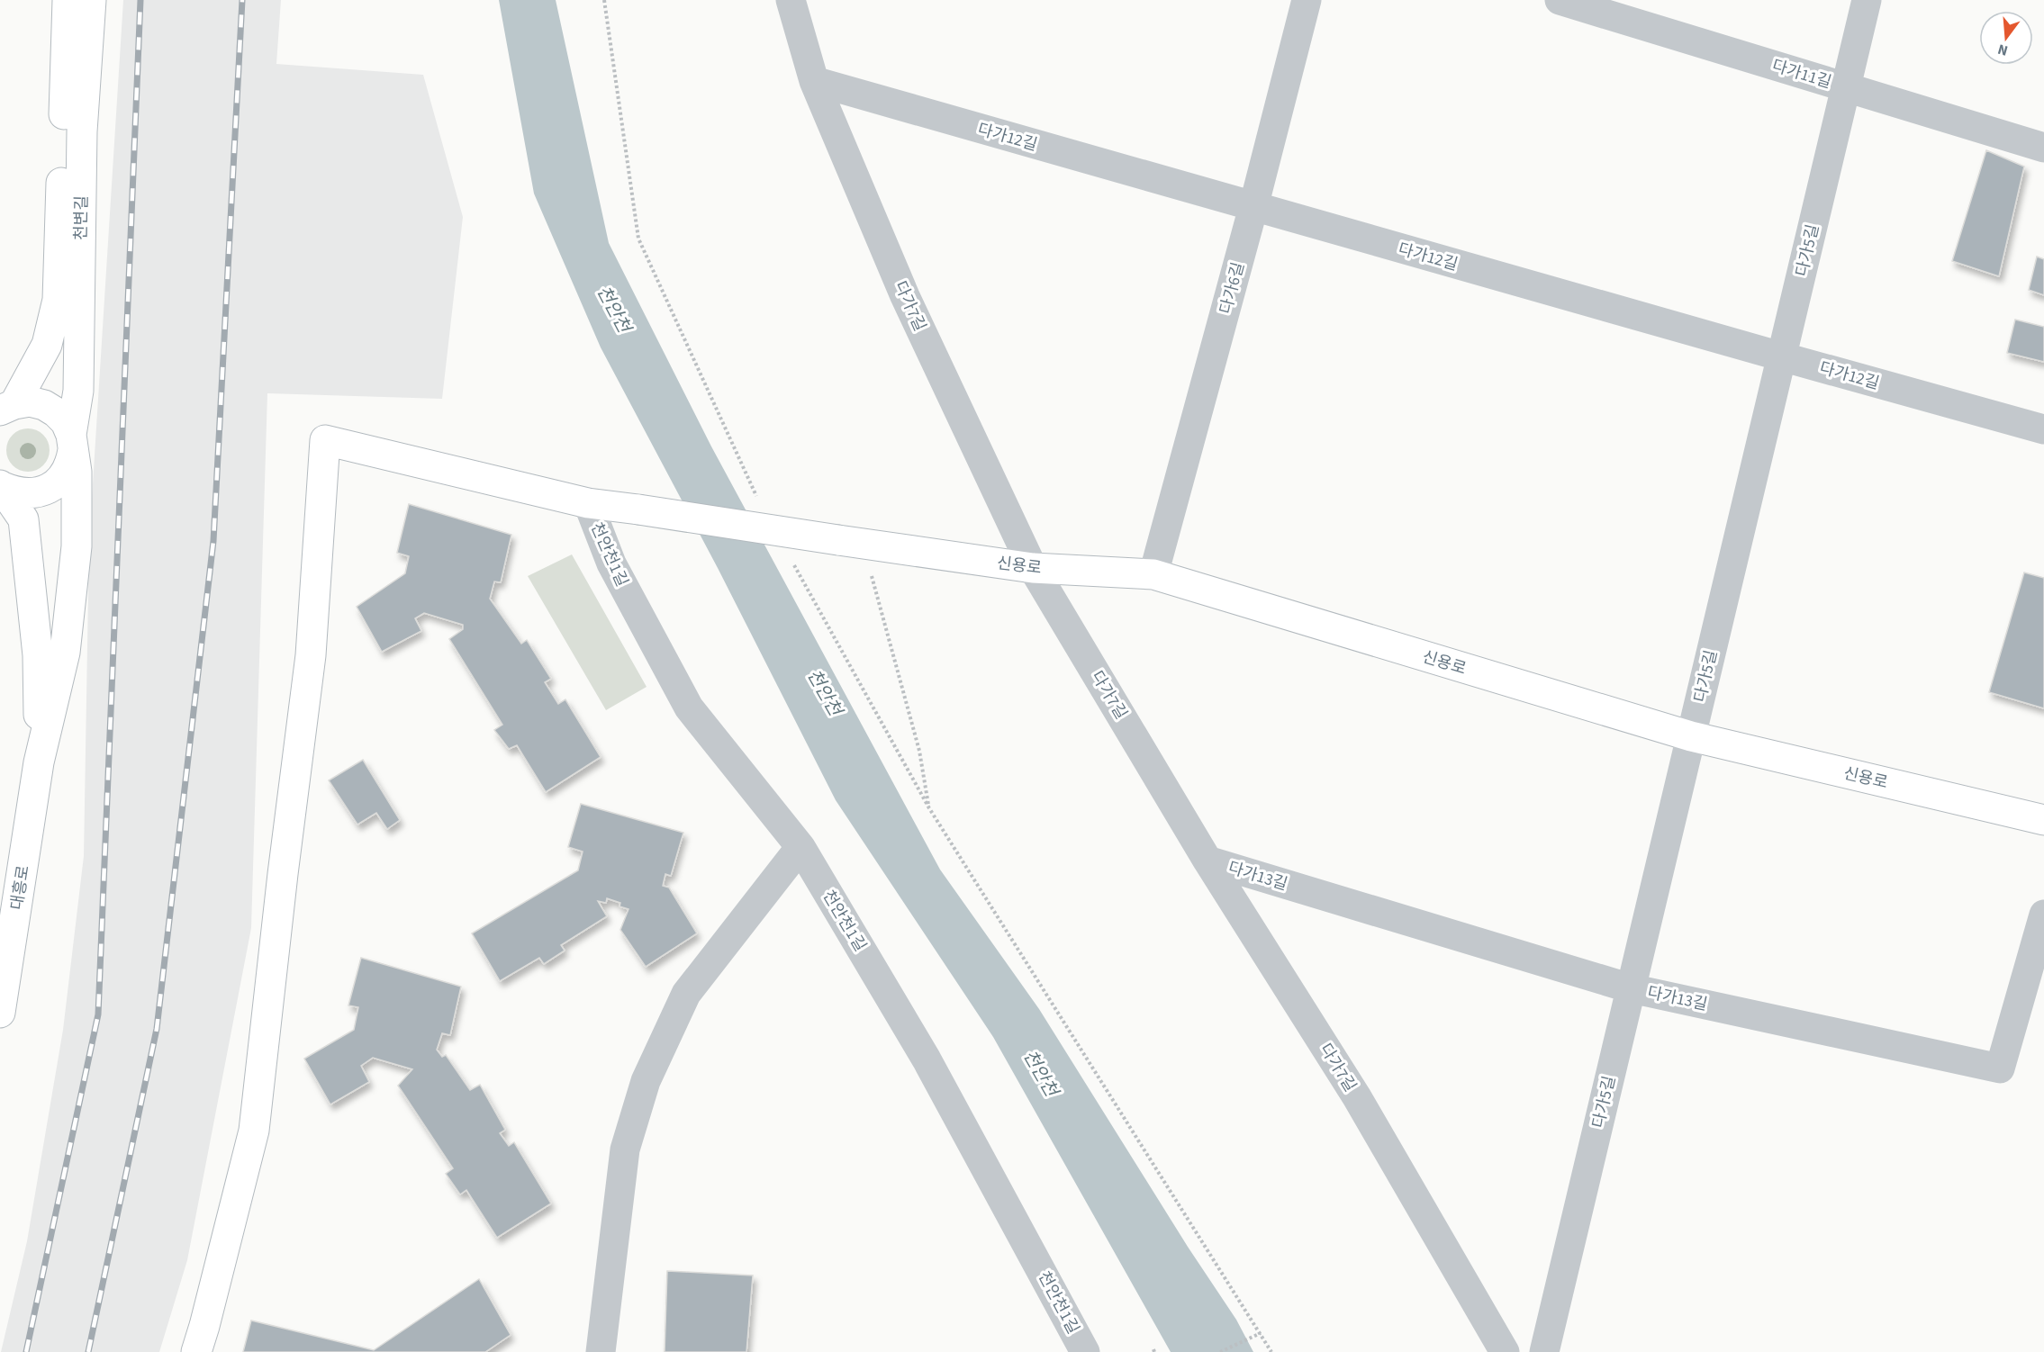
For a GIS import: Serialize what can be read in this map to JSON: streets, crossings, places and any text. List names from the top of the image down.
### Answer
{
  "streets": {
    "street": [
      "다가11길",
      "다가12길",
      "천변길",
      "다가5길",
      "다가6길",
      "다가7길",
      "천안천1길",
      "신용로",
      "다가13길",
      "대흥로"
    ]
  },
  "crossings": [
    ["다가11길", "다가5길"],
    ["다가12길", "다가5길"],
    ["다가12길", "다가6길"],
    ["다가12길", "다가7길"],
    ["다가5길", "신용로"],
    ["다가5길", "다가13길"],
    ["다가6길", "신용로"],
    ["다가7길", "신용로"],
    ["다가7길", "다가13길"],
    ["천안천1길", "신용로"]
  ],
  "water": ["천안천"],
  "north": "bottom"
}
